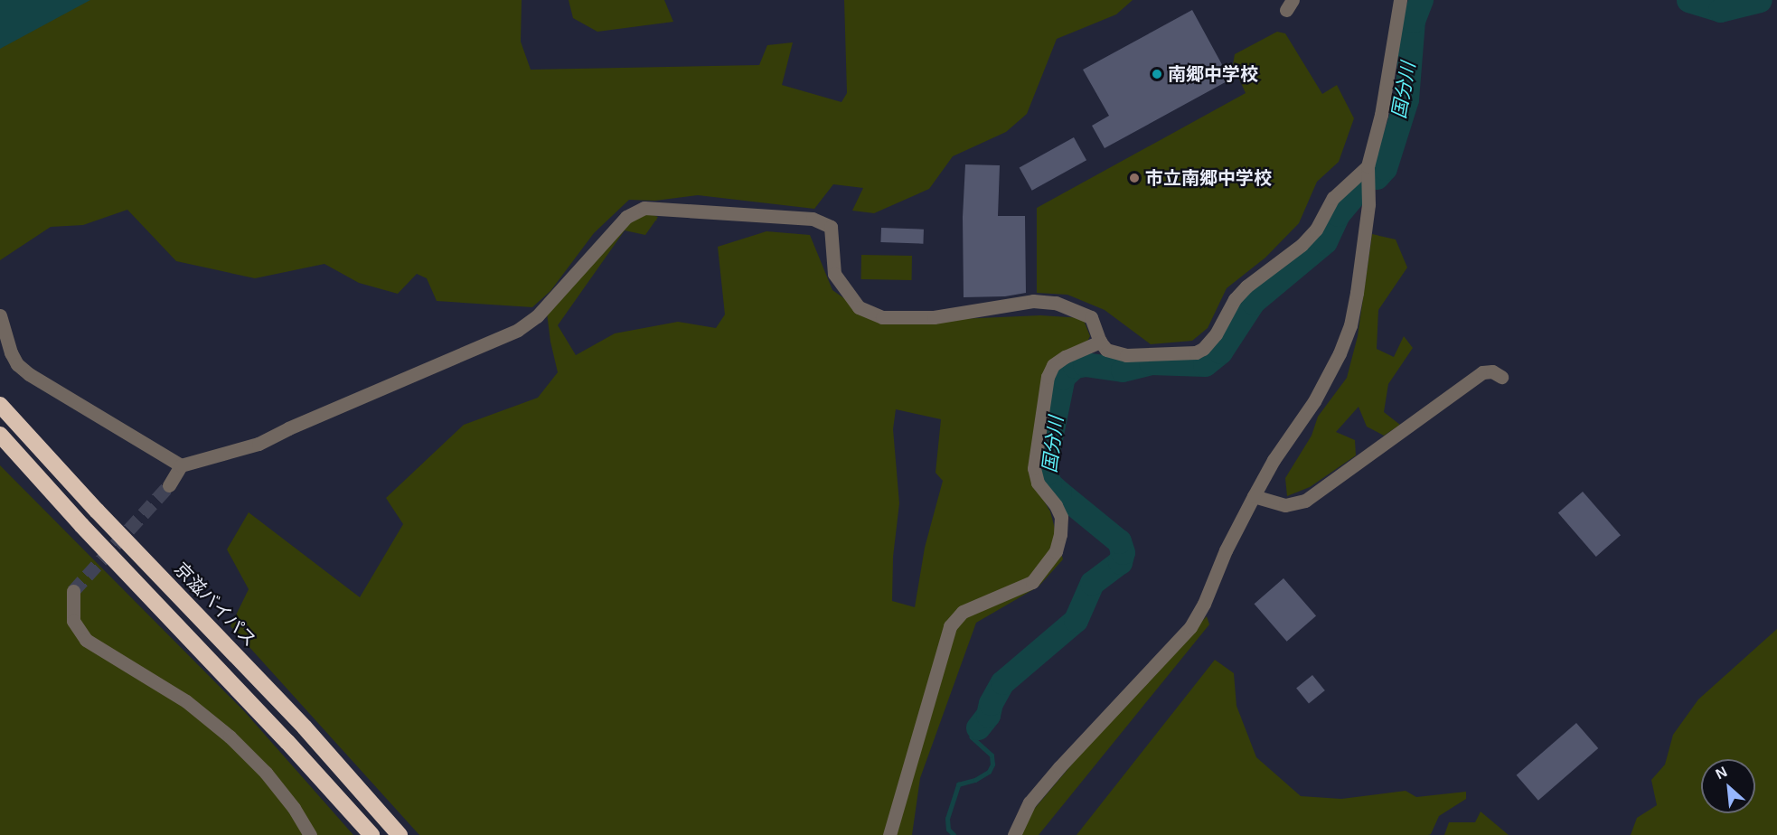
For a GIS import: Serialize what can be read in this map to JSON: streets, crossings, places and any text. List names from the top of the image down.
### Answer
{
  "streets": {
    "highway": ["京滋バイパス"]
  },
  "water": ["国分川"],
  "places": ["南郷中学校", "市立南郷中学校"],
  "north": "top left"
}
